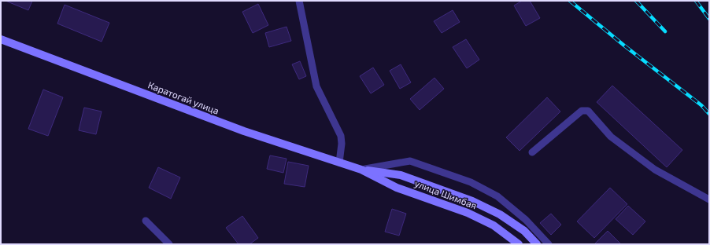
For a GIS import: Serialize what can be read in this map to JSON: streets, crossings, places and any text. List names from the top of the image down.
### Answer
{
  "streets": {
    "main road": ["Каратогай улица", "улица Шимбая"]
  },
  "crossings": [
    ["Каратогай улица", "улица Шимбая"]
  ]
}
